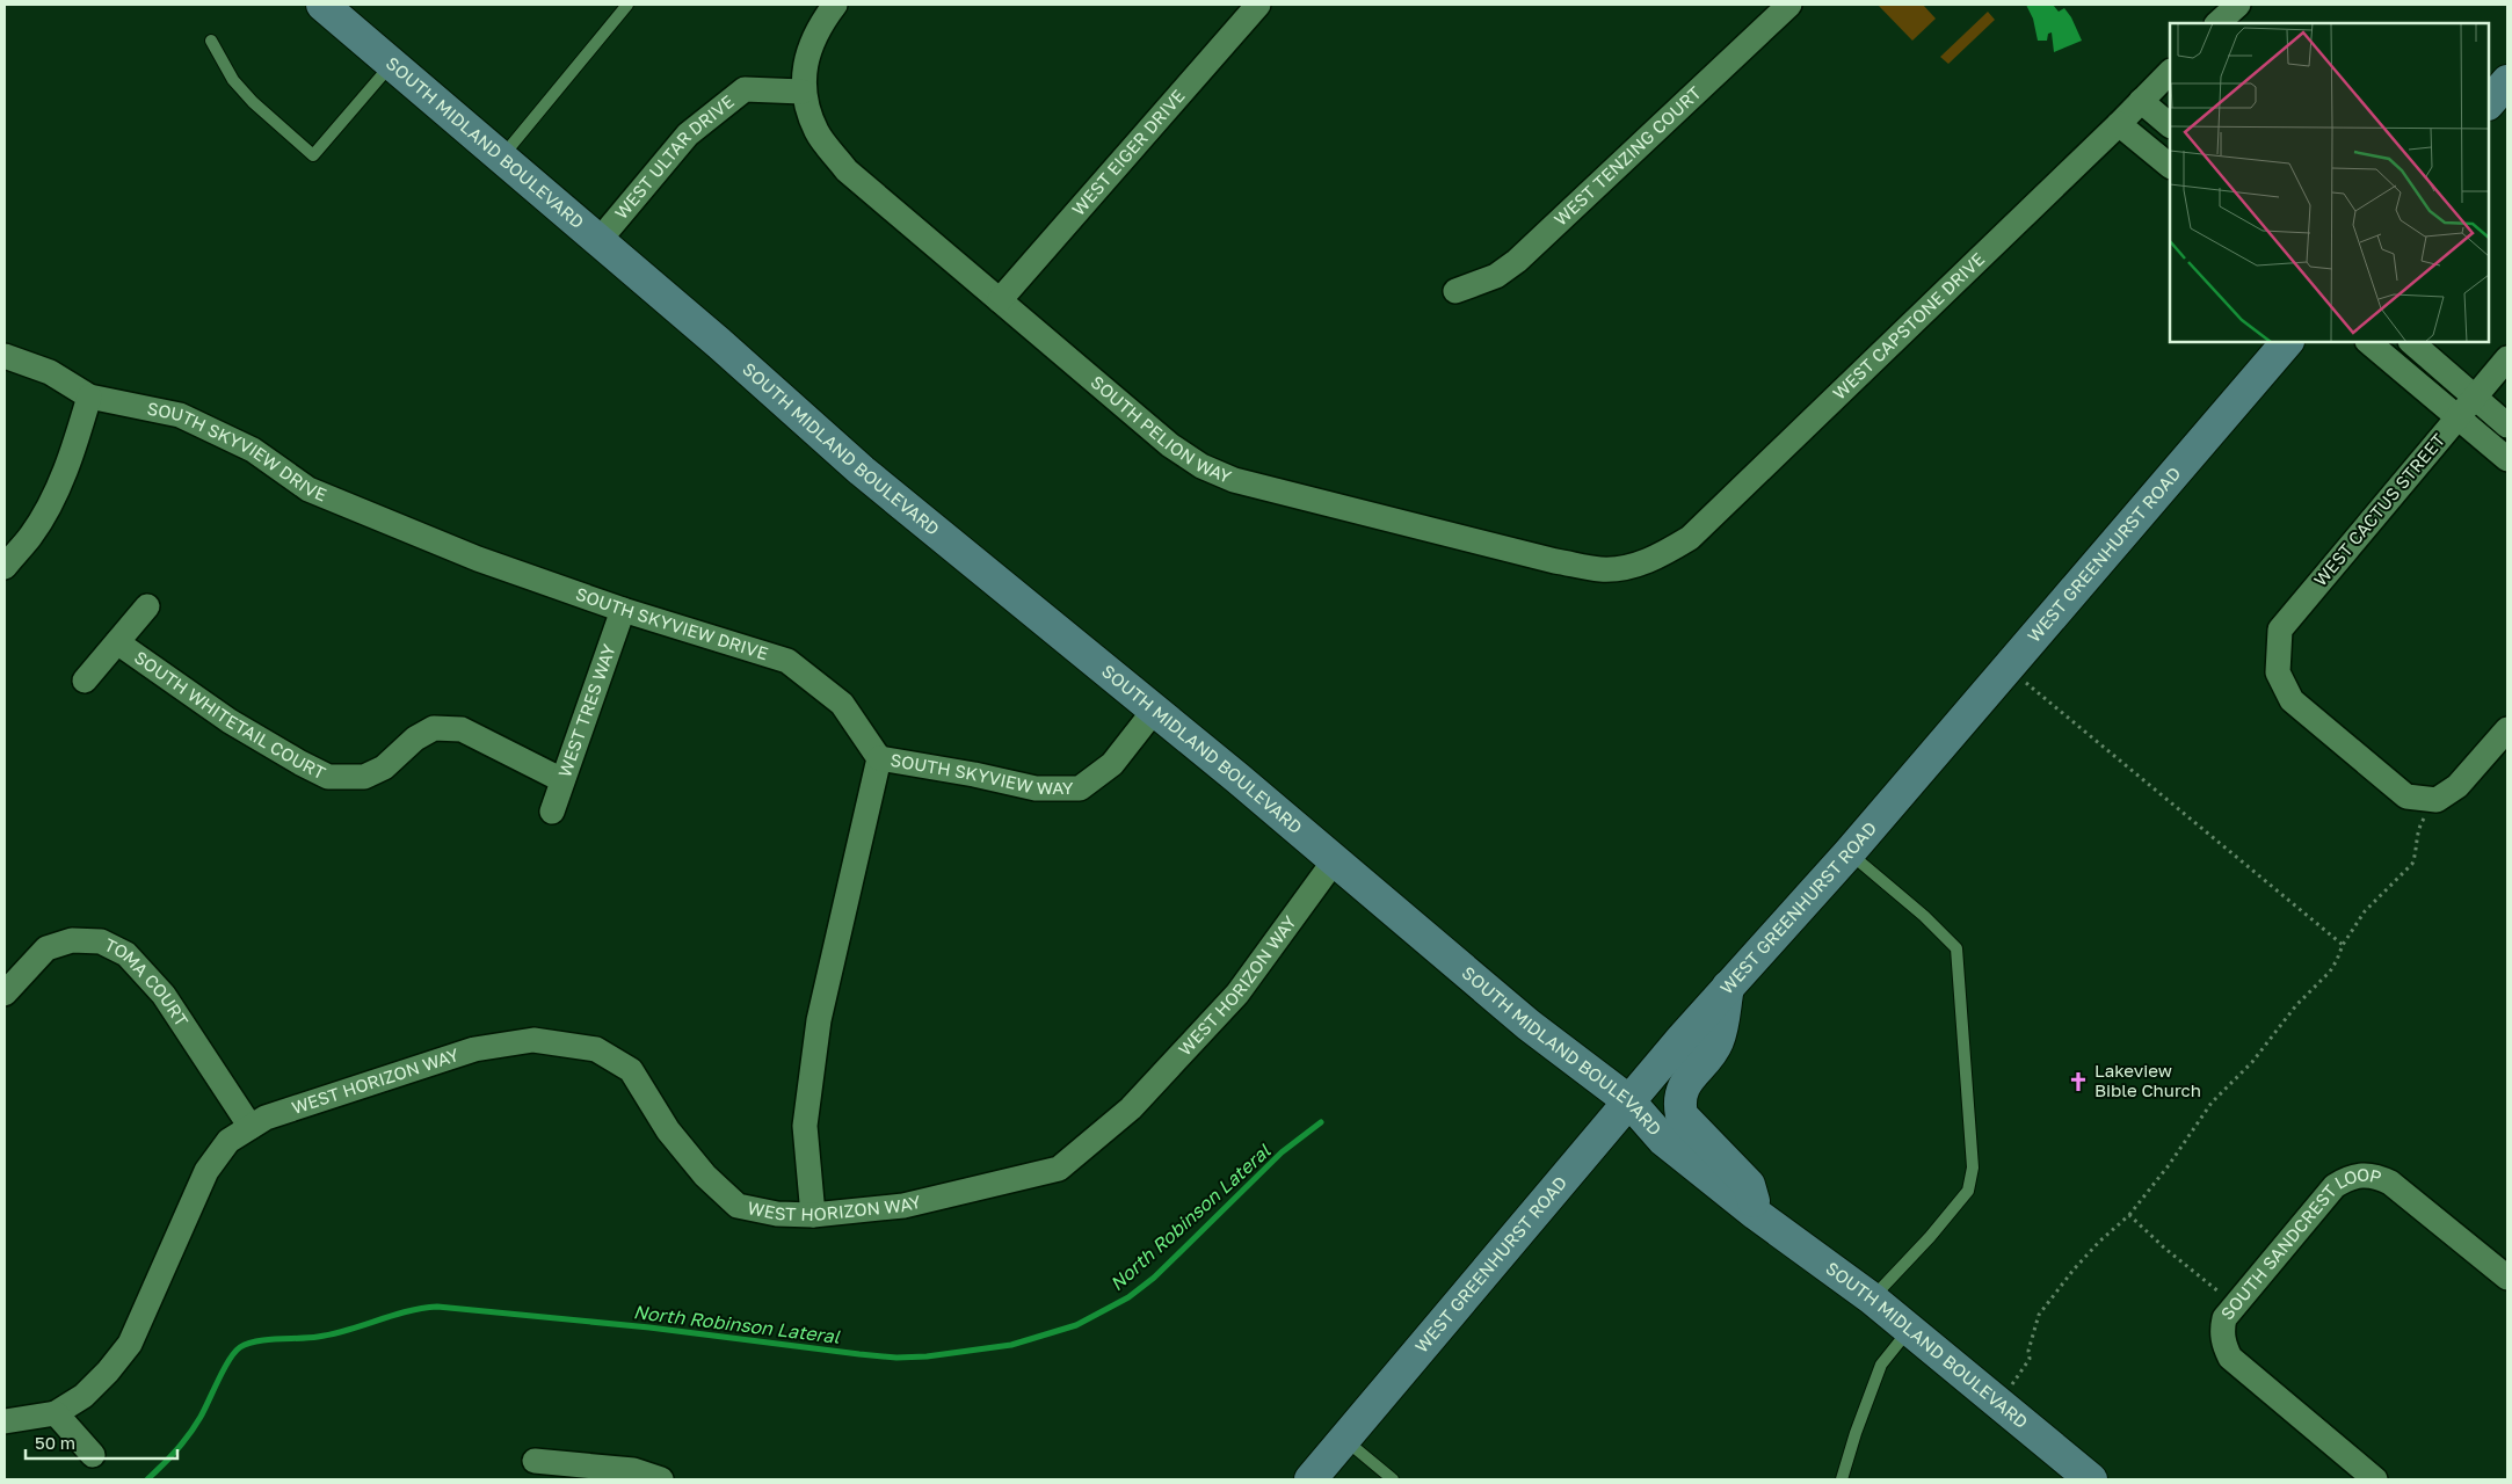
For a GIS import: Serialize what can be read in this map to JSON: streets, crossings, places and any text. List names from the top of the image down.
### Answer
{
  "streets": {
    "main road": ["SOUTH MIDLAND BOULEVARD", "WEST GREENHURST ROAD"],
    "street": [
      "WEST EIGER DRIVE",
      "WEST TENZING COURT",
      "WEST ULTAR DRIVE",
      "WEST CAPSTONE DRIVE",
      "SOUTH PELION WAY",
      "SOUTH SKYVIEW DRIVE",
      "WEST CACTUS STREET",
      "WEST TRES WAY",
      "SOUTH WHITETAIL COURT",
      "SOUTH SKYVIEW WAY",
      "WEST HORIZON WAY",
      "TOMA COURT",
      "SOUTH SANDCREST LOOP"
    ]
  },
  "crossings": [
    ["SOUTH MIDLAND BOULEVARD", "WEST ULTAR DRIVE"],
    ["SOUTH MIDLAND BOULEVARD", "WEST GREENHURST ROAD"],
    ["SOUTH MIDLAND BOULEVARD", "SOUTH SKYVIEW WAY"],
    ["SOUTH MIDLAND BOULEVARD", "WEST HORIZON WAY"],
    ["WEST EIGER DRIVE", "SOUTH PELION WAY"],
    ["WEST ULTAR DRIVE", "SOUTH PELION WAY"],
    ["WEST CAPSTONE DRIVE", "SOUTH PELION WAY"],
    ["SOUTH SKYVIEW DRIVE", "WEST TRES WAY"],
    ["SOUTH SKYVIEW DRIVE", "SOUTH SKYVIEW WAY"],
    ["WEST TRES WAY", "SOUTH WHITETAIL COURT"],
    ["WEST HORIZON WAY", "TOMA COURT"]
  ],
  "water": ["North Robinson Lateral"],
  "places": {
    "church": ["Lakeview Bible Church"]
  },
  "scale_bar": "50 m"
}
